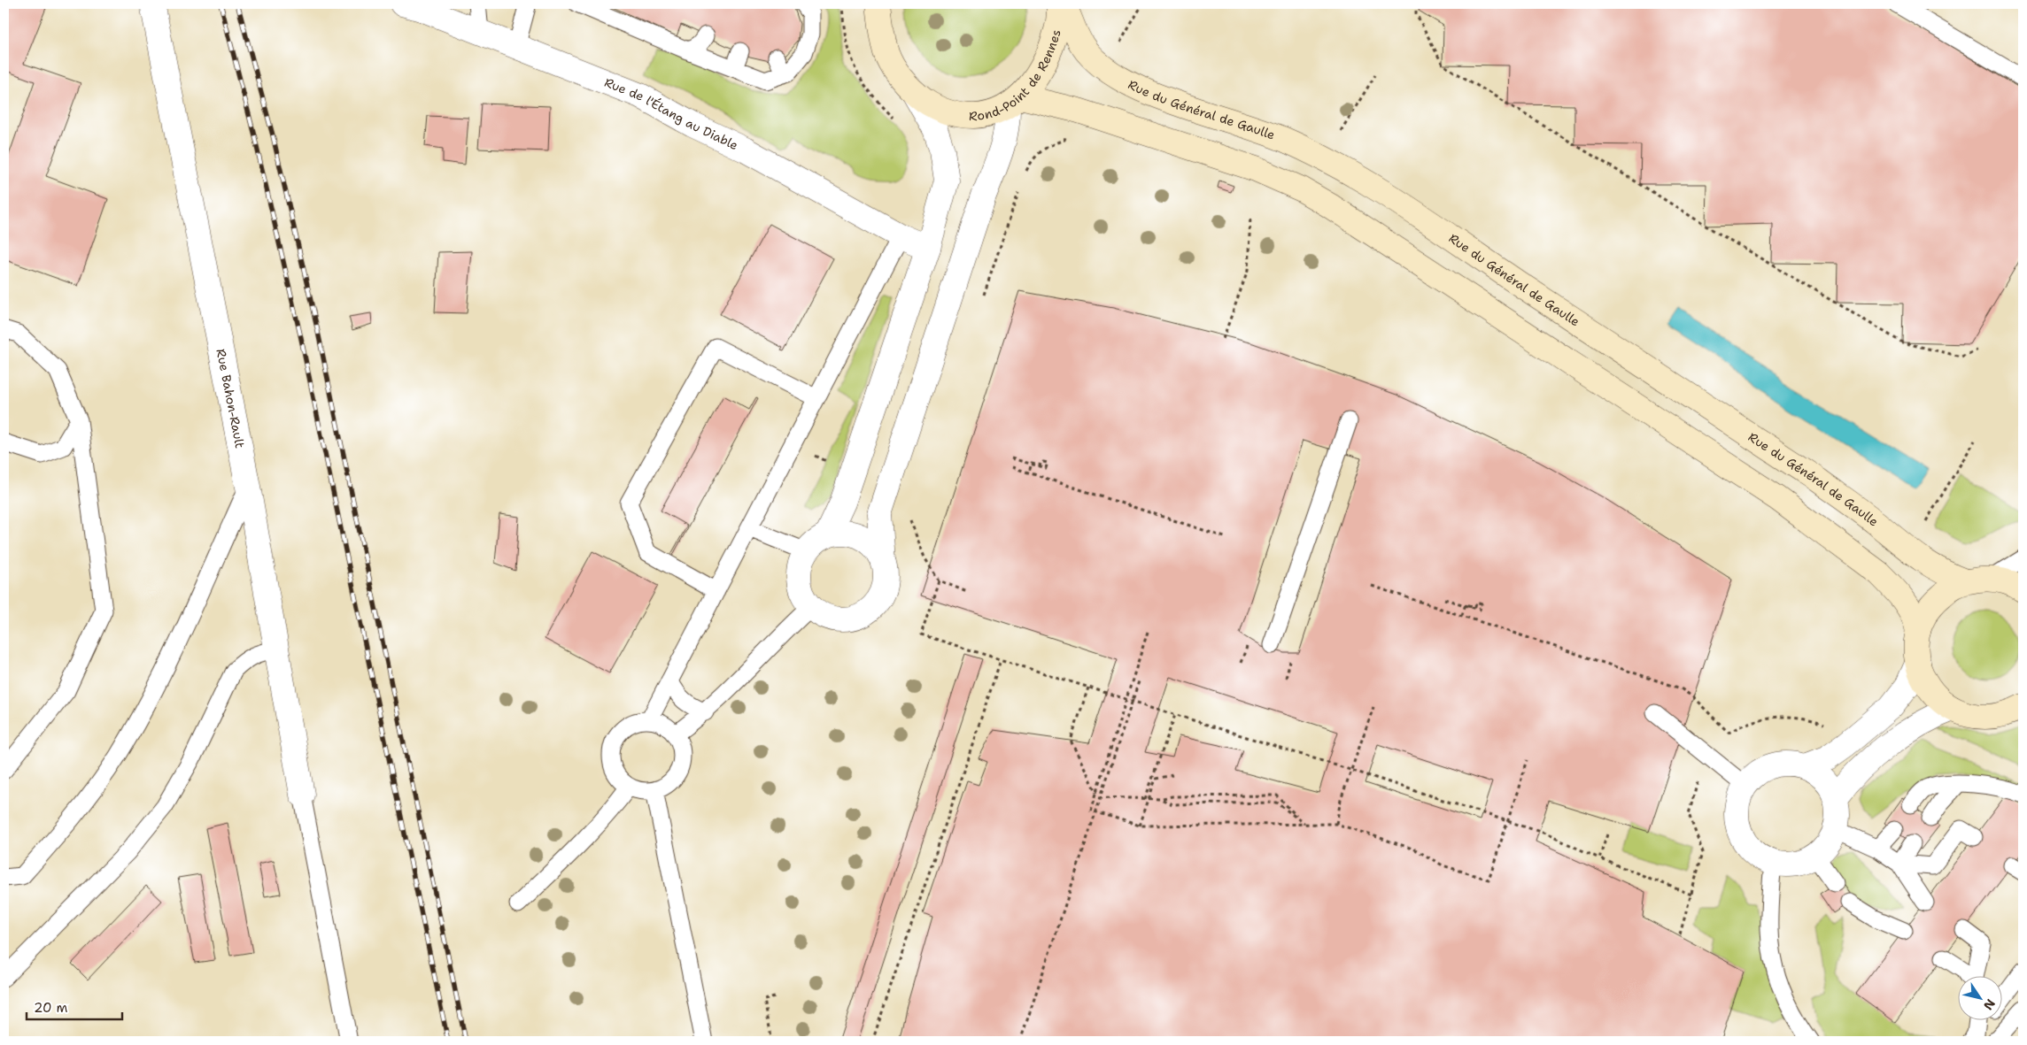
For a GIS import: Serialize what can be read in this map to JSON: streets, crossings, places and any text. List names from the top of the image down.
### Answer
{
  "streets": {
    "main road": ["Rond-Point de Rennes", "Rue du Général de Gaulle"],
    "street": ["Rue de l'Étang au Diable", "Rue Bahon-Rault"]
  },
  "crossings": [
    ["Rond-Point de Rennes", "Rue du Général de Gaulle"]
  ],
  "scale_bar": "20 m",
  "north": "bottom right"
}
